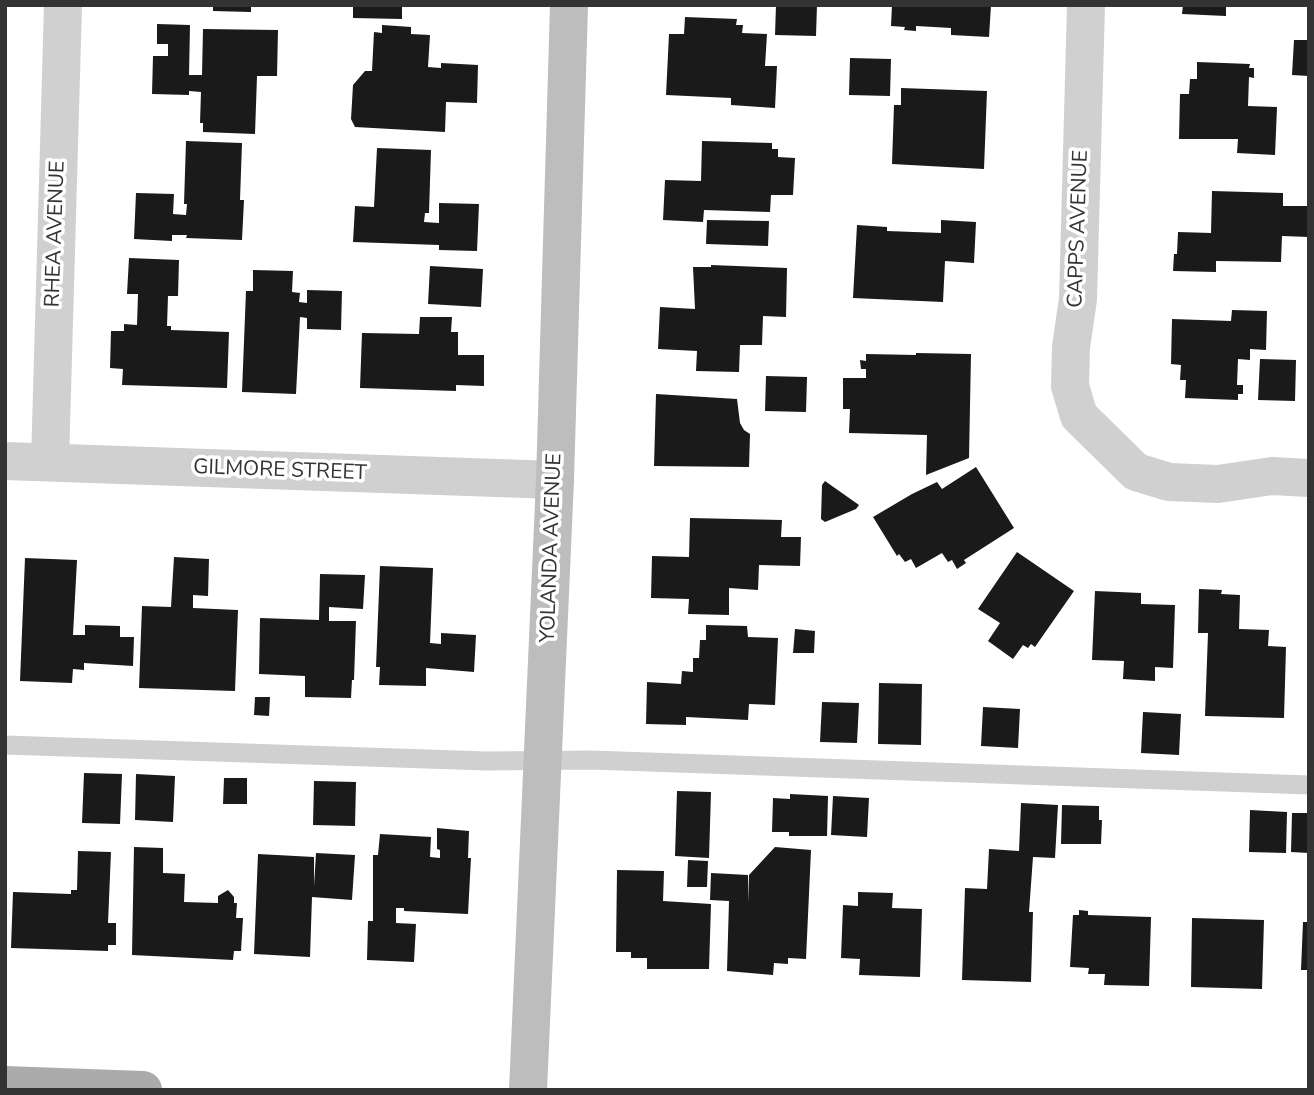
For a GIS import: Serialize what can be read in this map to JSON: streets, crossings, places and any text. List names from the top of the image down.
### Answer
{
  "streets": {
    "street": [
      "CAPPS AVENUE",
      "RHEA AVENUE",
      "GILMORE STREET",
      "YOLANDA AVENUE"
    ]
  },
  "crossings": [
    ["RHEA AVENUE", "GILMORE STREET"],
    ["GILMORE STREET", "YOLANDA AVENUE"]
  ]
}
